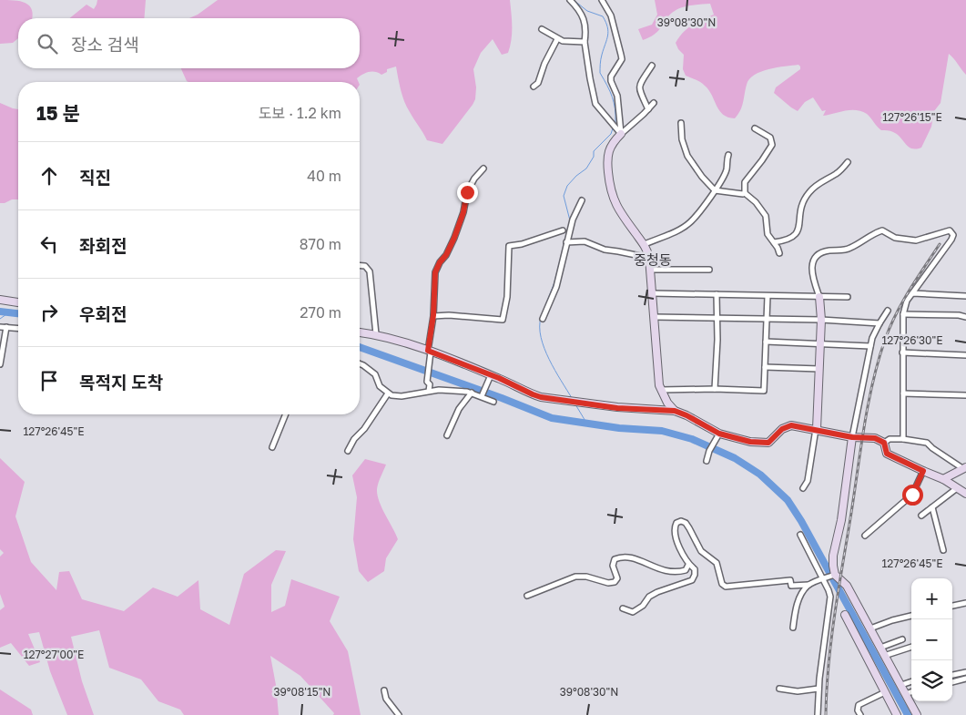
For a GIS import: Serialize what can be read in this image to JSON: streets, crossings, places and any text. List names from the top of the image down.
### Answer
{
  "districts": ["중청동"],
  "page": {
    "search": "장소 검색",
    "heading": ["15 분", "도보 · 1.2 km"],
    "list": [
      ["직진", "40 m"],
      ["좌회전", "870 m"],
      ["우회전", "270 m"],
      "목적지 도착"
    ],
    "map_buttons": ["+", "−"]
  },
  "coordinates": [
    "39°08'30\"N",
    "127°26'15\"E",
    "127°26'30\"E",
    "127°26'45\"E",
    "127°27'00\"E",
    "39°08'15\"N"
  ]
}
